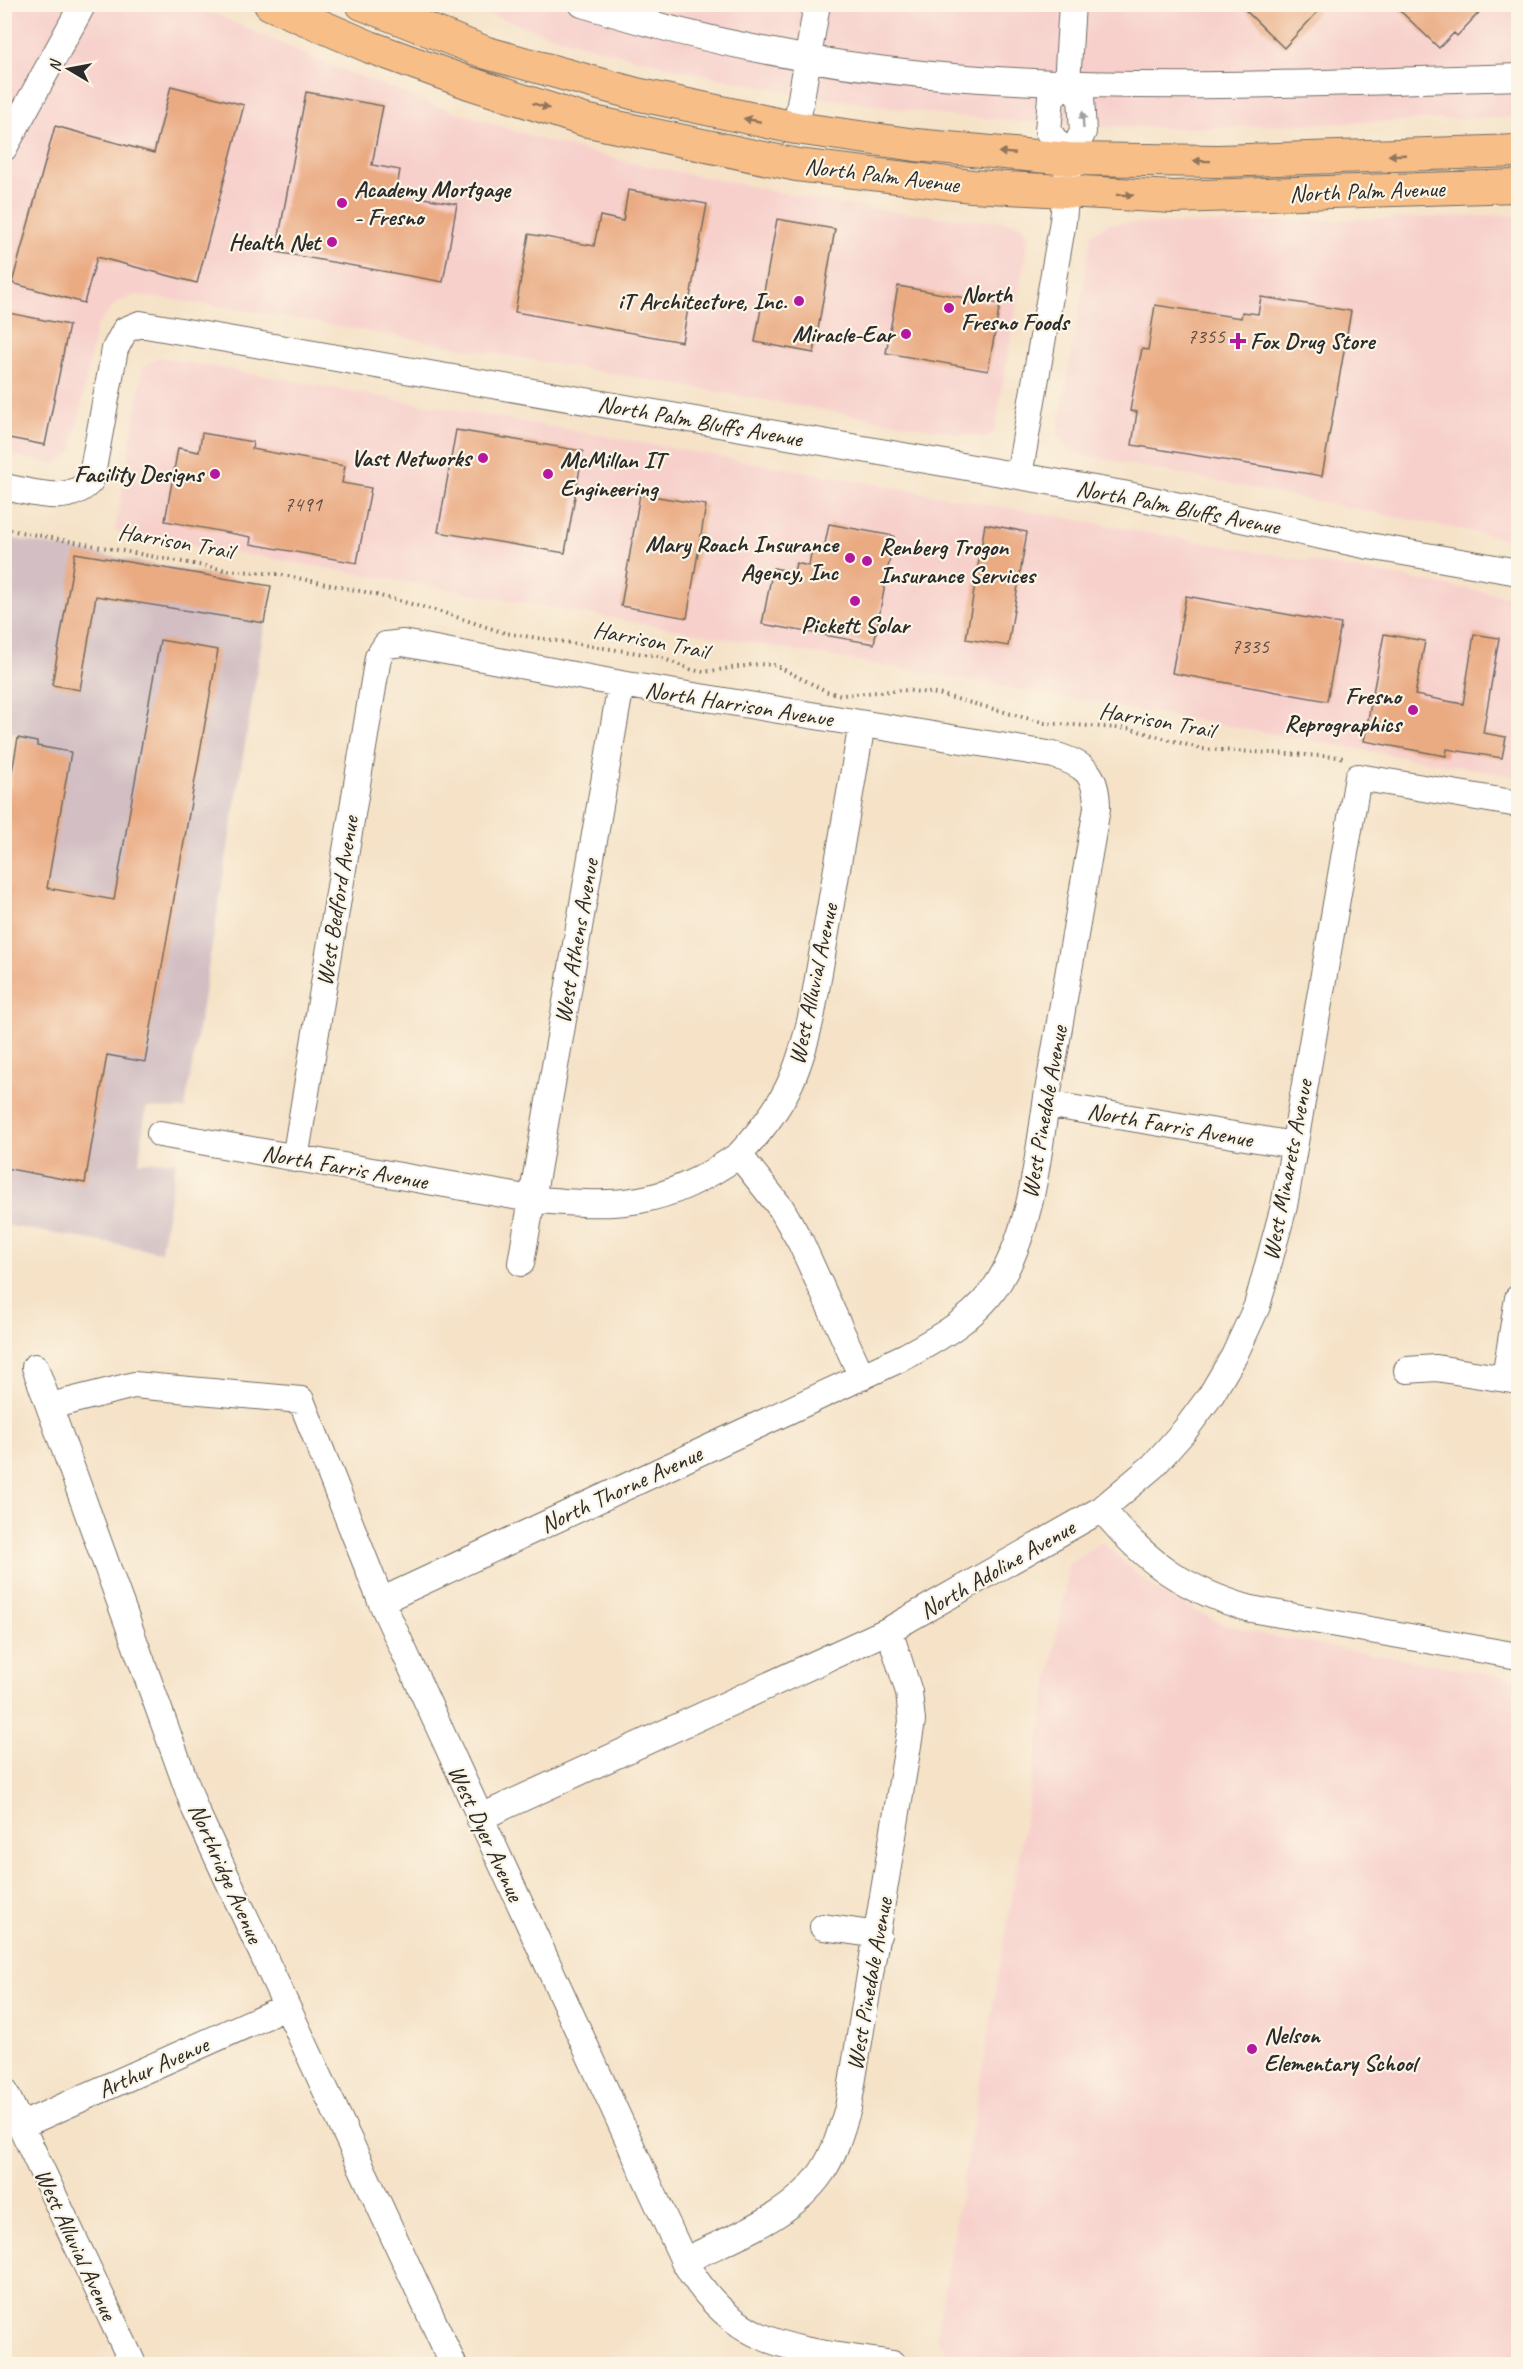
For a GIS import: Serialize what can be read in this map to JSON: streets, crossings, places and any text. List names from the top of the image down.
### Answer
{
  "streets": {
    "main road": ["North Palm Avenue"],
    "street": [
      "North Palm Bluffs Avenue",
      "North Harrison Avenue",
      "West Bedford Avenue",
      "West Athens Avenue",
      "West Alluvial Avenue",
      "West Pinedale Avenue",
      "North Farris Avenue",
      "West Minarets Avenue",
      "North Thorne Avenue",
      "North Adoline Avenue",
      "West Dyer Avenue",
      "Northridge Avenue",
      "Arthur Avenue"
    ],
    "path": ["Harrison Trail"]
  },
  "crossings": [
    ["Harrison Trail", "West Minarets Avenue"],
    ["North Harrison Avenue", "West Bedford Avenue"],
    ["North Harrison Avenue", "West Athens Avenue"],
    ["North Harrison Avenue", "West Alluvial Avenue"],
    ["North Harrison Avenue", "West Pinedale Avenue"],
    ["West Bedford Avenue", "North Farris Avenue"],
    ["West Athens Avenue", "North Farris Avenue"],
    ["West Alluvial Avenue", "North Farris Avenue"],
    ["West Alluvial Avenue", "Arthur Avenue"],
    ["West Pinedale Avenue", "North Farris Avenue"],
    ["West Pinedale Avenue", "North Thorne Avenue"],
    ["West Pinedale Avenue", "North Adoline Avenue"],
    ["West Pinedale Avenue", "West Dyer Avenue"],
    ["North Farris Avenue", "West Minarets Avenue"],
    ["West Minarets Avenue", "North Adoline Avenue"],
    ["North Thorne Avenue", "West Dyer Avenue"],
    ["North Adoline Avenue", "West Dyer Avenue"],
    ["West Dyer Avenue", "Northridge Avenue"],
    ["Northridge Avenue", "Arthur Avenue"]
  ],
  "places": {
    "other": [
      "Academy Mortgage - Fresno",
      "Health Net",
      "iT Architecture, Inc.",
      "North Fresno Foods",
      "Miracle-Ear",
      "Vast Networks",
      "Facility Designs",
      "McMillan IT Engineering",
      "Mary Roach Insurance Agency, Inc",
      "Renberg Trogon Insurance Services",
      "Pickett Solar",
      "Fresno Reprographics",
      "Nelson Elementary School"
    ],
    "health": ["Fox Drug Store"]
  },
  "house_numbers": ["7355", "7491", "7335"],
  "north": "left"
}
